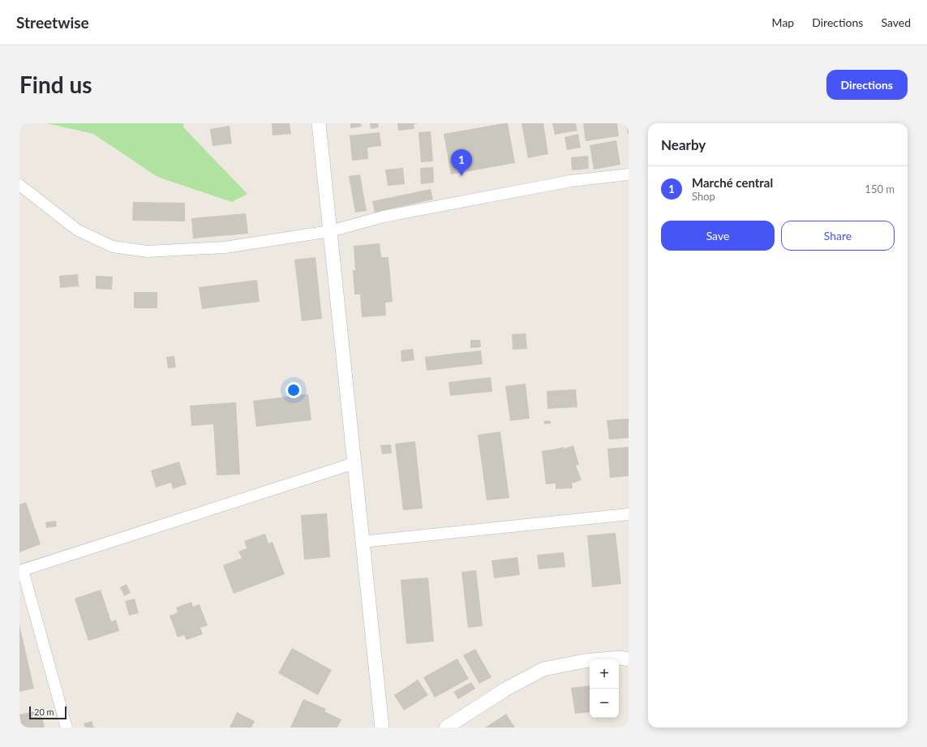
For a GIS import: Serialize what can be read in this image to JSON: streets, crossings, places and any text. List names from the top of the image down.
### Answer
{
  "scale_bar": "20 m",
  "page": {
    "header": "Streetwise",
    "nav": ["Map", "Directions", "Saved"],
    "buttons": [
      "Directions",
      ["Save", "Share"]
    ],
    "title": "Find us",
    "heading": "Nearby",
    "pins": "1",
    "list": [
      {
        "mark": "1",
        "name": "Marché central",
        "note": "Shop",
        "value": "150 m"
      }
    ],
    "map_buttons": ["+", "−"],
    "scale": "20 m"
  }
}
